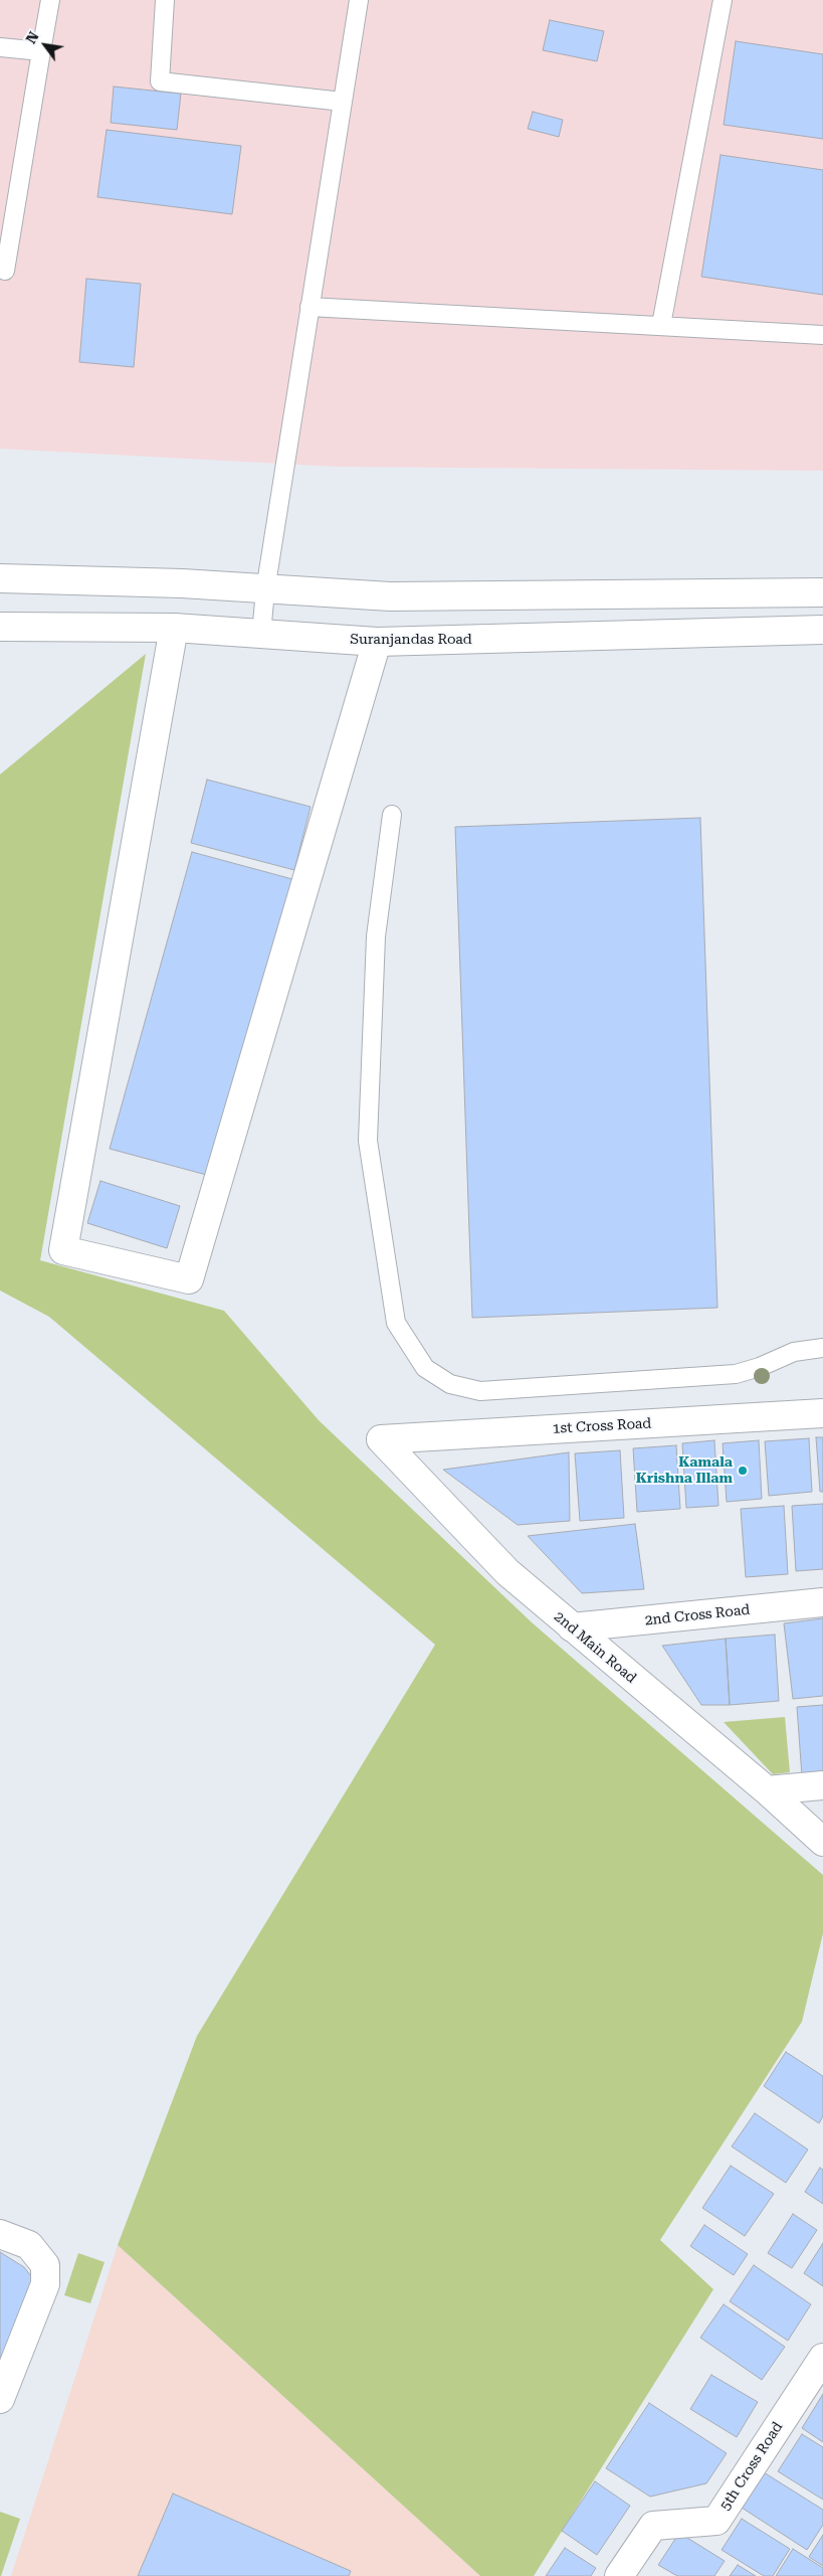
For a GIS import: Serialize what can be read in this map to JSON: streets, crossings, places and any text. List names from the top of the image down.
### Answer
{
  "streets": {
    "street": [
      "Suranjandas Road",
      "1st Cross Road",
      "2nd Cross Road",
      "2nd Main Road",
      "5th Cross Road"
    ]
  },
  "crossings": [
    ["1st Cross Road", "2nd Main Road"],
    ["2nd Cross Road", "2nd Main Road"]
  ],
  "places": ["Kamala Krishna Illam"],
  "north": "top left"
}
